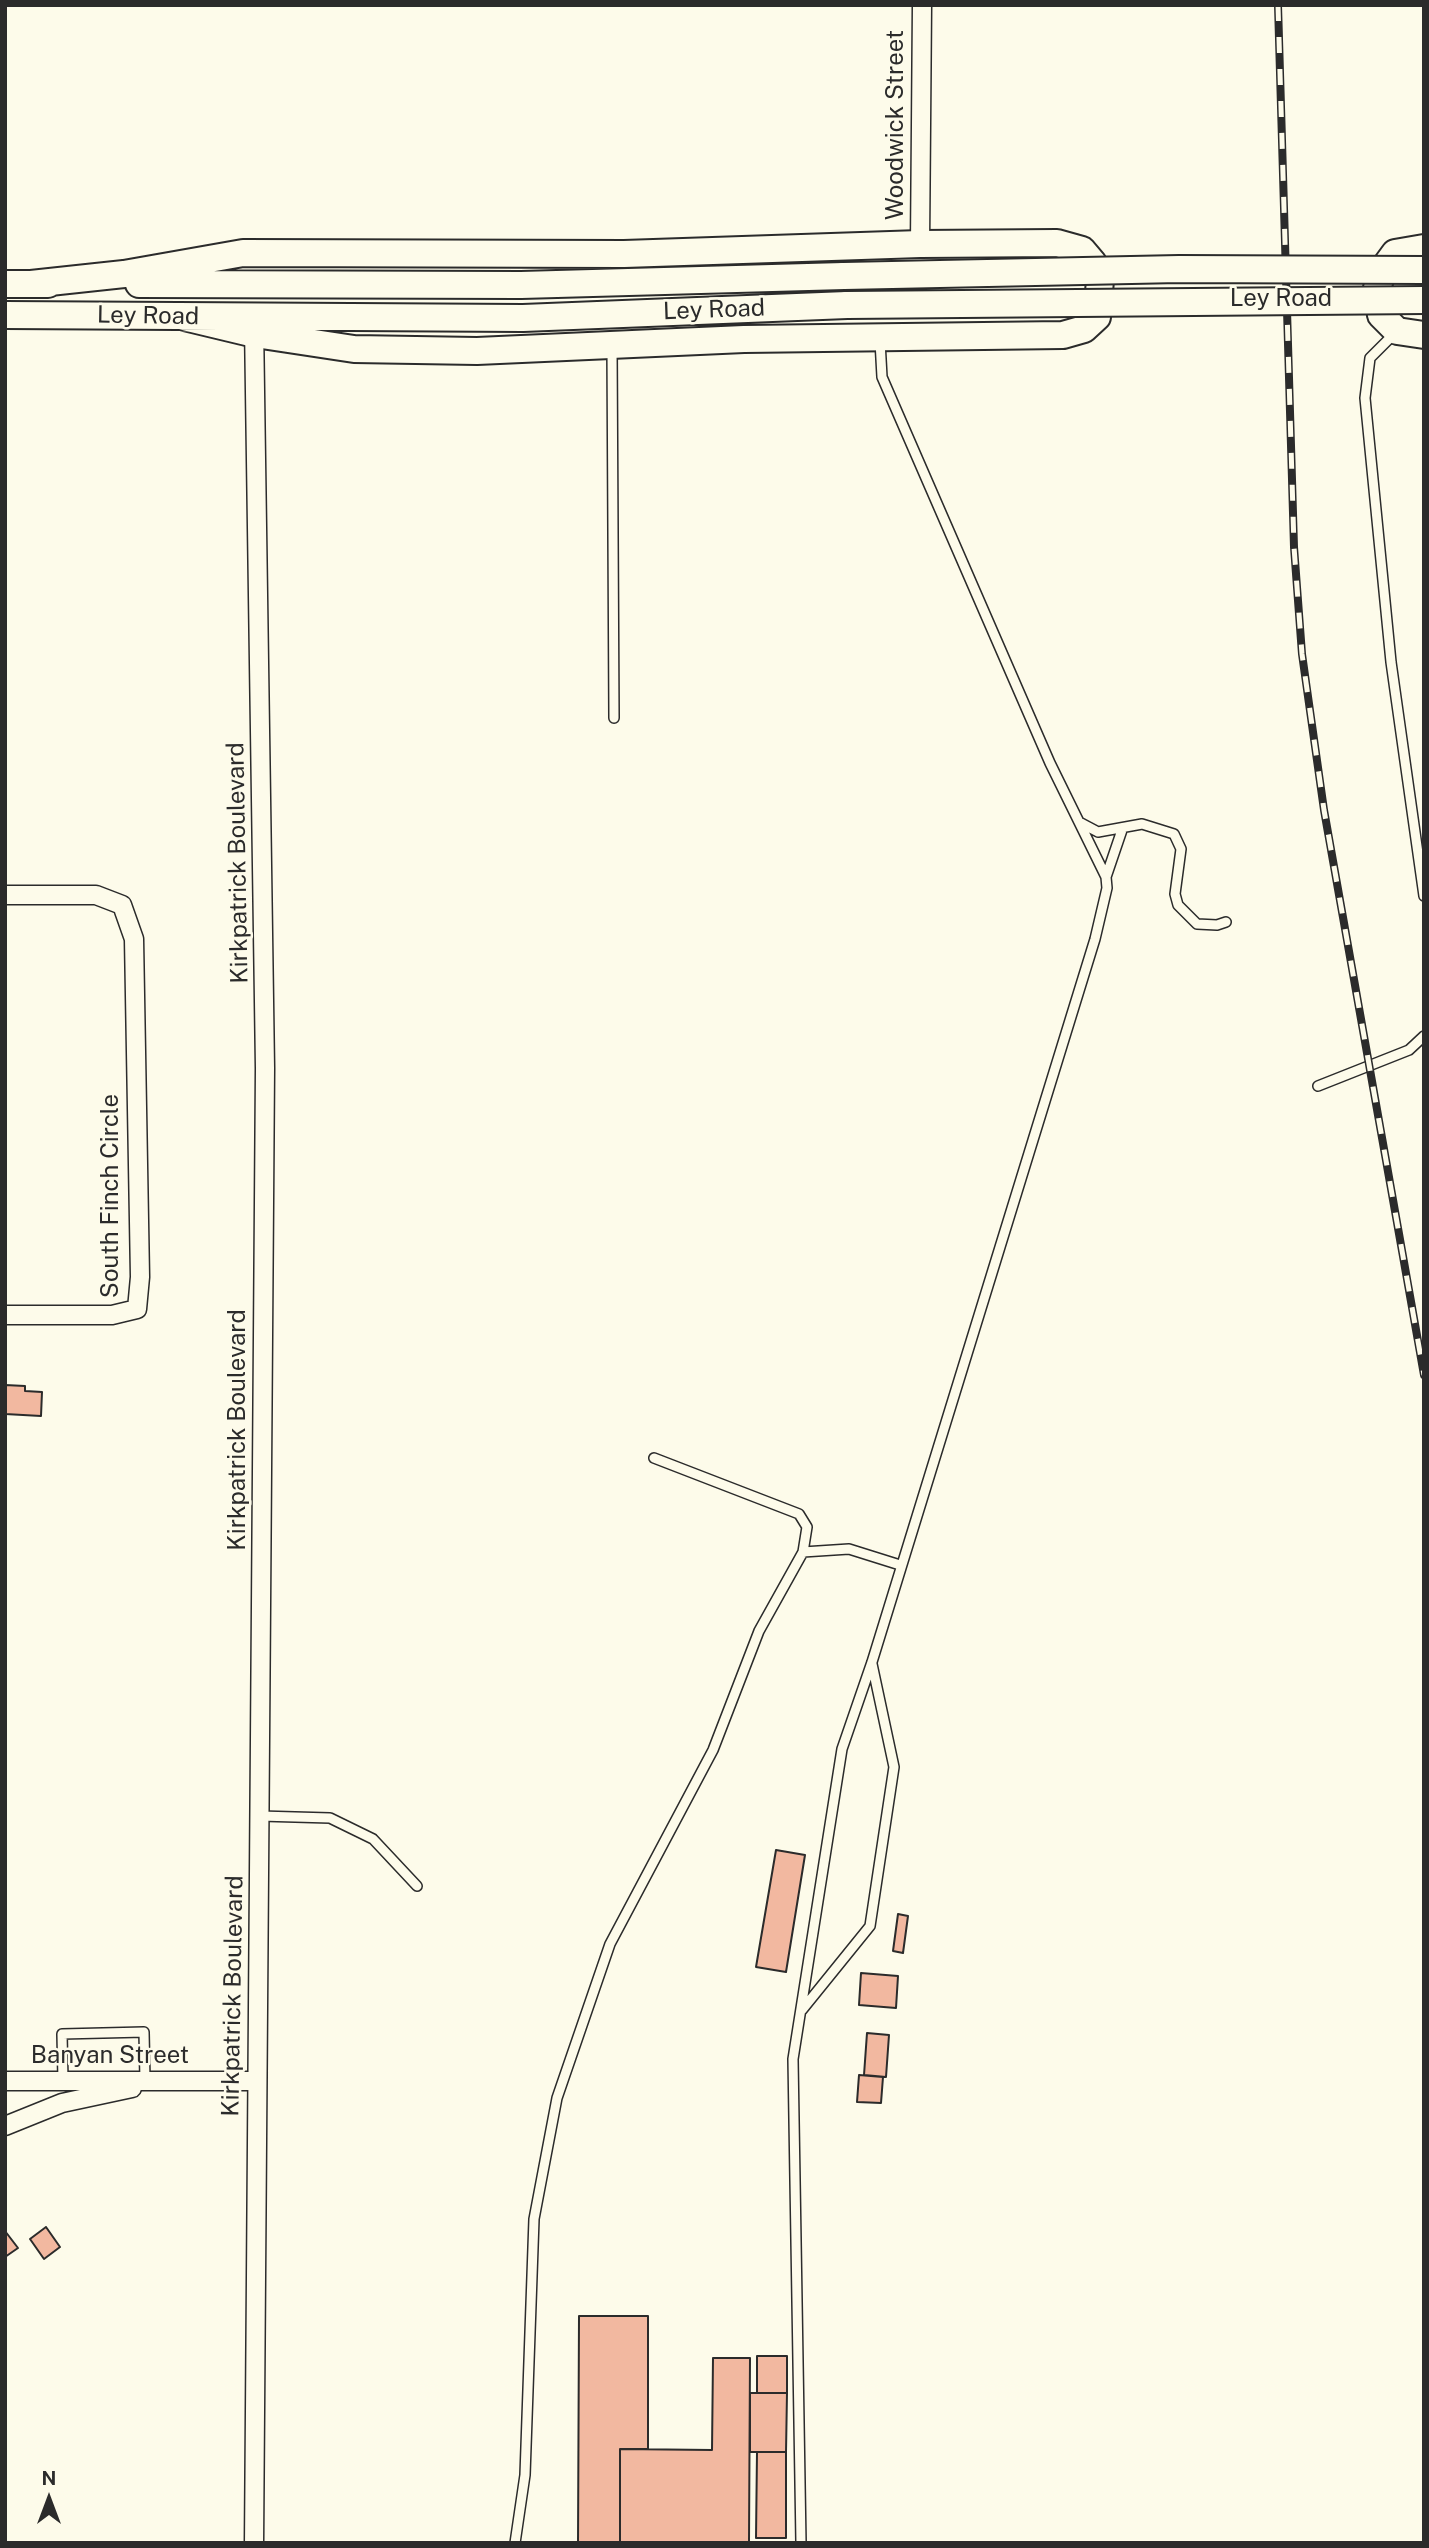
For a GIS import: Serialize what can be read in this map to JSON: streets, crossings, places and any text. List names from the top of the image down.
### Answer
{
  "streets": {
    "main road": ["Ley Road"],
    "street": [
      "Woodwick Street",
      "Kirkpatrick Boulevard",
      "South Finch Circle",
      "Banyan Street"
    ]
  },
  "crossings": [
    ["Ley Road", "Kirkpatrick Boulevard"],
    ["Kirkpatrick Boulevard", "Banyan Street"]
  ],
  "north": "top"
}
